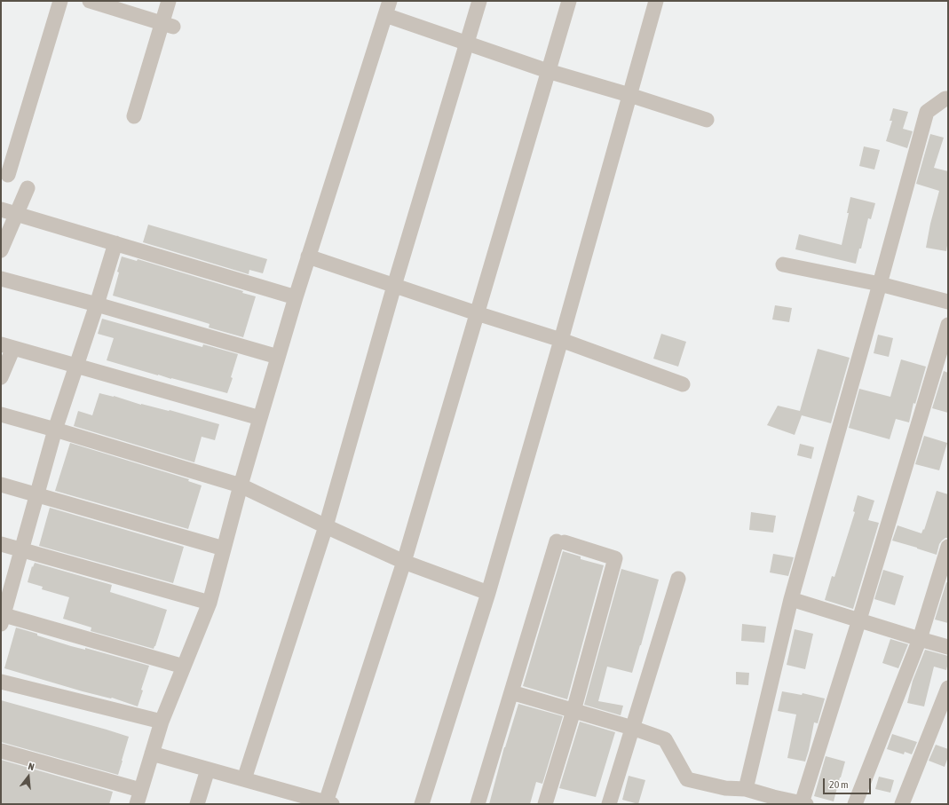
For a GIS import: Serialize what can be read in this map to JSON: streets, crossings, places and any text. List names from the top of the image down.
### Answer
{
  "scale_bar": "20 m",
  "north": "top"
}
